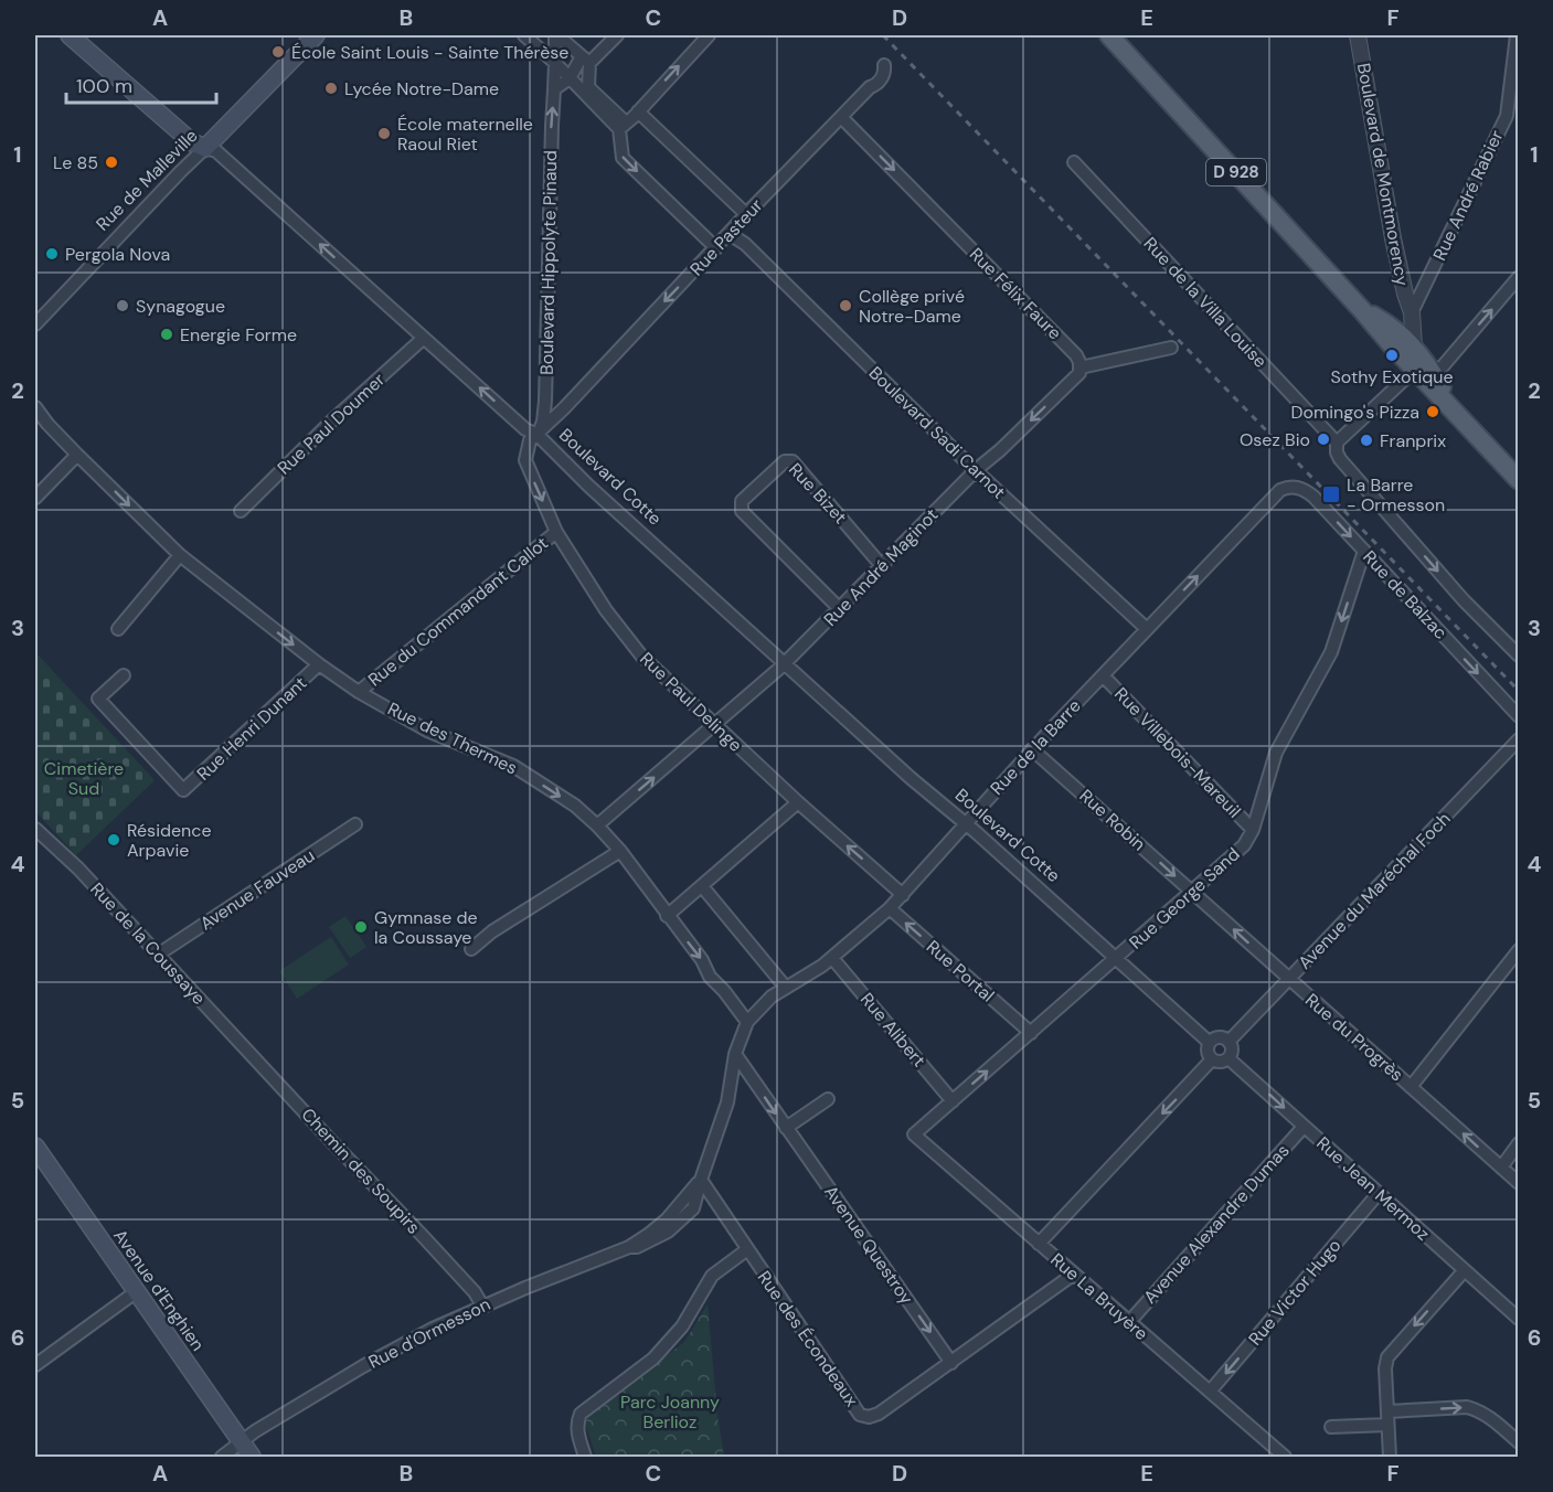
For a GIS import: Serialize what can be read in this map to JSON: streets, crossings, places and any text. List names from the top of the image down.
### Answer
{
  "streets": {
    "main road": [
      "D 928",
      "Rue de Malleville",
      "Boulevard Cotte",
      "Avenue d'Enghien"
    ],
    "street": [
      "Boulevard de Montmorency",
      "Rue André Rabier",
      "Rue Pasteur",
      "Boulevard Hippolyte Pinaud",
      "Rue Félix Faure",
      "Rue de la Villa Louise",
      "Rue Paul Doumer",
      "Boulevard Sadi Carnot",
      "Rue Bizet",
      "Rue André Maginot",
      "Rue de Balzac",
      "Rue du Commandant Callot",
      "Rue Paul Delinge",
      "Rue Henri Dunant",
      "Rue des Thermes",
      "Rue de la Barre",
      "Rue Villebois-Mareuil",
      "Rue Robin",
      "Avenue Fauveau",
      "Avenue du Maréchal Foch",
      "Rue George Sand",
      "Rue de la Coussaye",
      "Rue Portal",
      "Rue Alibert",
      "Rue du Progrès",
      "Chemin des Soupirs",
      "Rue Jean Mermoz",
      "Avenue Alexandre Dumas",
      "Avenue Questroy",
      "Rue Victor Hugo",
      "Rue La Bruyère",
      "Rue d'Ormesson",
      "Rue des Écondeaux"
    ]
  },
  "crossings": [
    ["D 928", "Boulevard de Montmorency"],
    ["D 928", "Rue André Rabier"],
    ["Boulevard de Montmorency", "Rue André Rabier"],
    ["Rue de Malleville", "Boulevard Cotte"],
    ["Rue Pasteur", "Boulevard Hippolyte Pinaud"],
    ["Rue Pasteur", "Rue Félix Faure"],
    ["Rue Pasteur", "Boulevard Sadi Carnot"],
    ["Rue Pasteur", "Boulevard Cotte"],
    ["Rue Pasteur", "Rue Paul Delinge"],
    ["Boulevard Hippolyte Pinaud", "Boulevard Cotte"],
    ["Boulevard Hippolyte Pinaud", "Rue Paul Delinge"],
    ["Rue Paul Doumer", "Boulevard Cotte"],
    ["Boulevard Sadi Carnot", "Rue André Maginot"],
    ["Boulevard Sadi Carnot", "Rue de la Barre"],
    ["Boulevard Cotte", "Rue André Maginot"],
    ["Boulevard Cotte", "Rue Paul Delinge"],
    ["Boulevard Cotte", "Rue de la Barre"],
    ["Boulevard Cotte", "Rue George Sand"],
    ["Rue Bizet", "Rue André Maginot"],
    ["Rue André Maginot", "Rue Paul Delinge"],
    ["Rue André Maginot", "Rue des Thermes"],
    ["Rue de Balzac", "Rue de la Barre"],
    ["Rue de Balzac", "Rue George Sand"],
    ["Rue du Commandant Callot", "Rue Paul Delinge"],
    ["Rue du Commandant Callot", "Rue des Thermes"],
    ["Rue Paul Delinge", "Rue de la Barre"],
    ["Rue Henri Dunant", "Rue des Thermes"],
    ["Rue des Thermes", "Rue de la Barre"],
    ["Rue des Thermes", "Rue d'Ormesson"],
    ["Rue de la Barre", "Rue Villebois-Mareuil"],
    ["Rue de la Barre", "Rue Robin"],
    ["Rue de la Barre", "Rue Portal"],
    ["Rue de la Barre", "Rue Alibert"],
    ["Rue de la Barre", "Rue d'Ormesson"],
    ["Rue Villebois-Mareuil", "Rue George Sand"],
    ["Rue Robin", "Rue George Sand"],
    ["Rue Robin", "Rue du Progrès"],
    ["Avenue Fauveau", "Rue de la Coussaye"],
    ["Avenue du Maréchal Foch", "Rue du Progrès"],
    ["Avenue du Maréchal Foch", "Rue Jean Mermoz"],
    ["Rue George Sand", "Rue Portal"],
    ["Rue George Sand", "Rue Alibert"],
    ["Rue George Sand", "Rue du Progrès"],
    ["Rue George Sand", "Rue La Bruyère"],
    ["Rue de la Coussaye", "Chemin des Soupirs"],
    ["Chemin des Soupirs", "Rue d'Ormesson"],
    ["Rue Jean Mermoz", "Avenue Alexandre Dumas"],
    ["Rue Jean Mermoz", "Rue Victor Hugo"],
    ["Avenue Alexandre Dumas", "Rue La Bruyère"],
    ["Avenue Questroy", "Rue d'Ormesson"],
    ["Avenue Questroy", "Rue des Écondeaux"],
    ["Avenue d'Enghien", "Rue d'Ormesson"],
    ["Rue Victor Hugo", "Rue La Bruyère"],
    ["Rue La Bruyère", "Rue des Écondeaux"],
    ["Rue d'Ormesson", "Rue des Écondeaux"]
  ],
  "one_way": [
    "Rue Pasteur",
    "Boulevard Hippolyte Pinaud",
    "Rue Félix Faure",
    "Rue de la Villa Louise",
    "Rue de Balzac",
    "Rue des Thermes",
    "Rue Robin",
    "Rue Portal",
    "Avenue Questroy",
    "Rue Victor Hugo"
  ],
  "parks": ["Cimetière Sud", "Parc Joanny Berlioz"],
  "places": {
    "other": [
      "École Saint Louis - Sainte Thérèse",
      "Lycée Notre-Dame",
      "École maternelle Raoul Riet",
      "Le 85",
      "Pergola Nova",
      "Synagogue",
      "Collège privé Notre-Dame",
      "Energie Forme",
      "Sothy Exotique",
      "Domingo's Pizza",
      "Osez Bio",
      "Franprix",
      "Résidence Arpavie",
      "Gymnase de la Coussaye"
    ],
    "transit": ["La Barre - Ormesson"]
  },
  "scale_bar": "100 m",
  "grid": {
    "columns": [
      "A",
      "B",
      "C",
      "D",
      "E",
      "F"
    ],
    "rows": [
      "1",
      "2",
      "3",
      "4",
      "5",
      "6"
    ]
  }
}
